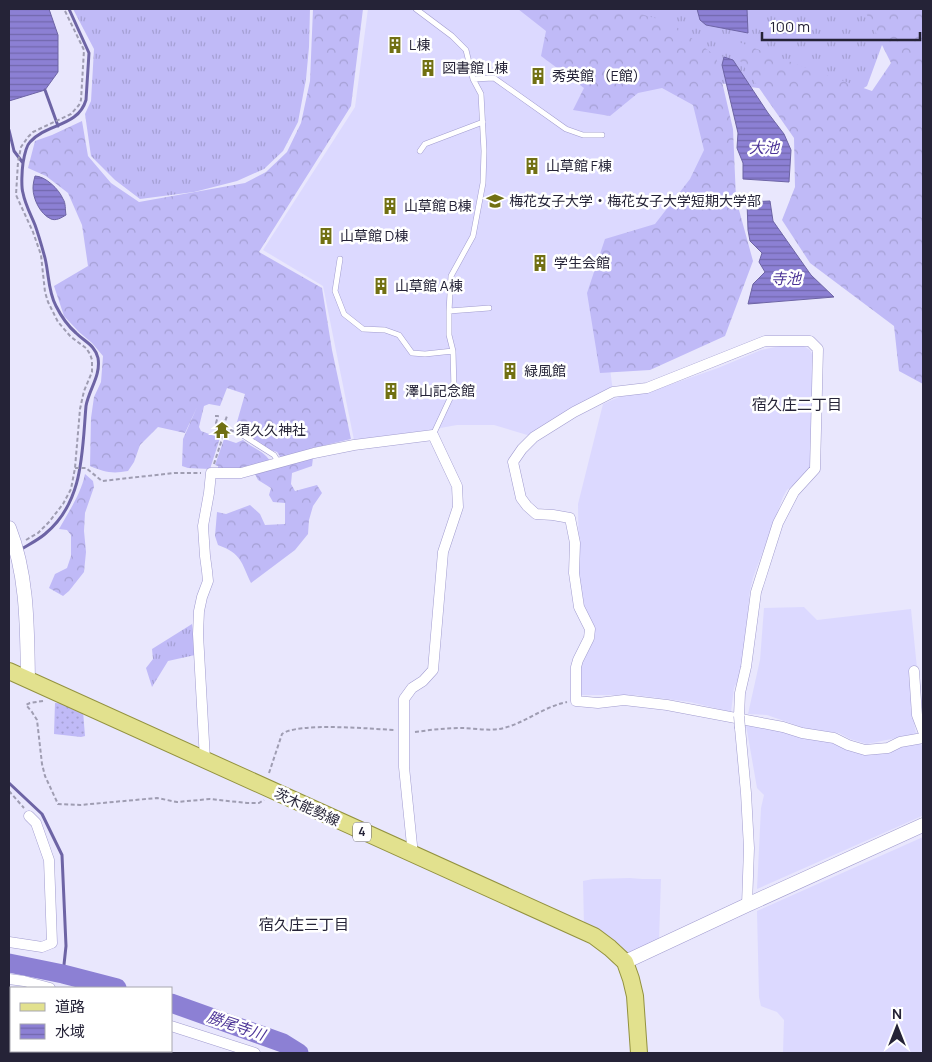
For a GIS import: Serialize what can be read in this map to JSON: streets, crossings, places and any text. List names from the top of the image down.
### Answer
{
  "streets": {
    "main road": ["茨木能勢線", "4"]
  },
  "districts": ["宿久庄二丁目", "宿久庄三丁目"],
  "water": ["大池", "寺池", "勝尾寺川"],
  "places": {
    "building": [
      "L棟",
      "図書館 L棟",
      "秀英館 （E館）",
      "山草館 F棟",
      "山草館 B棟",
      "山草館 D棟",
      "学生会館",
      "山草館 A棟",
      "緑風館",
      "澤山記念館"
    ],
    "school or university": ["梅花女子大学・梅花女子大学短期大学部"],
    "temple": ["須久久神社"]
  },
  "legend": ["道路", "水域"],
  "scale_bar": "100 m",
  "north": "top"
}
